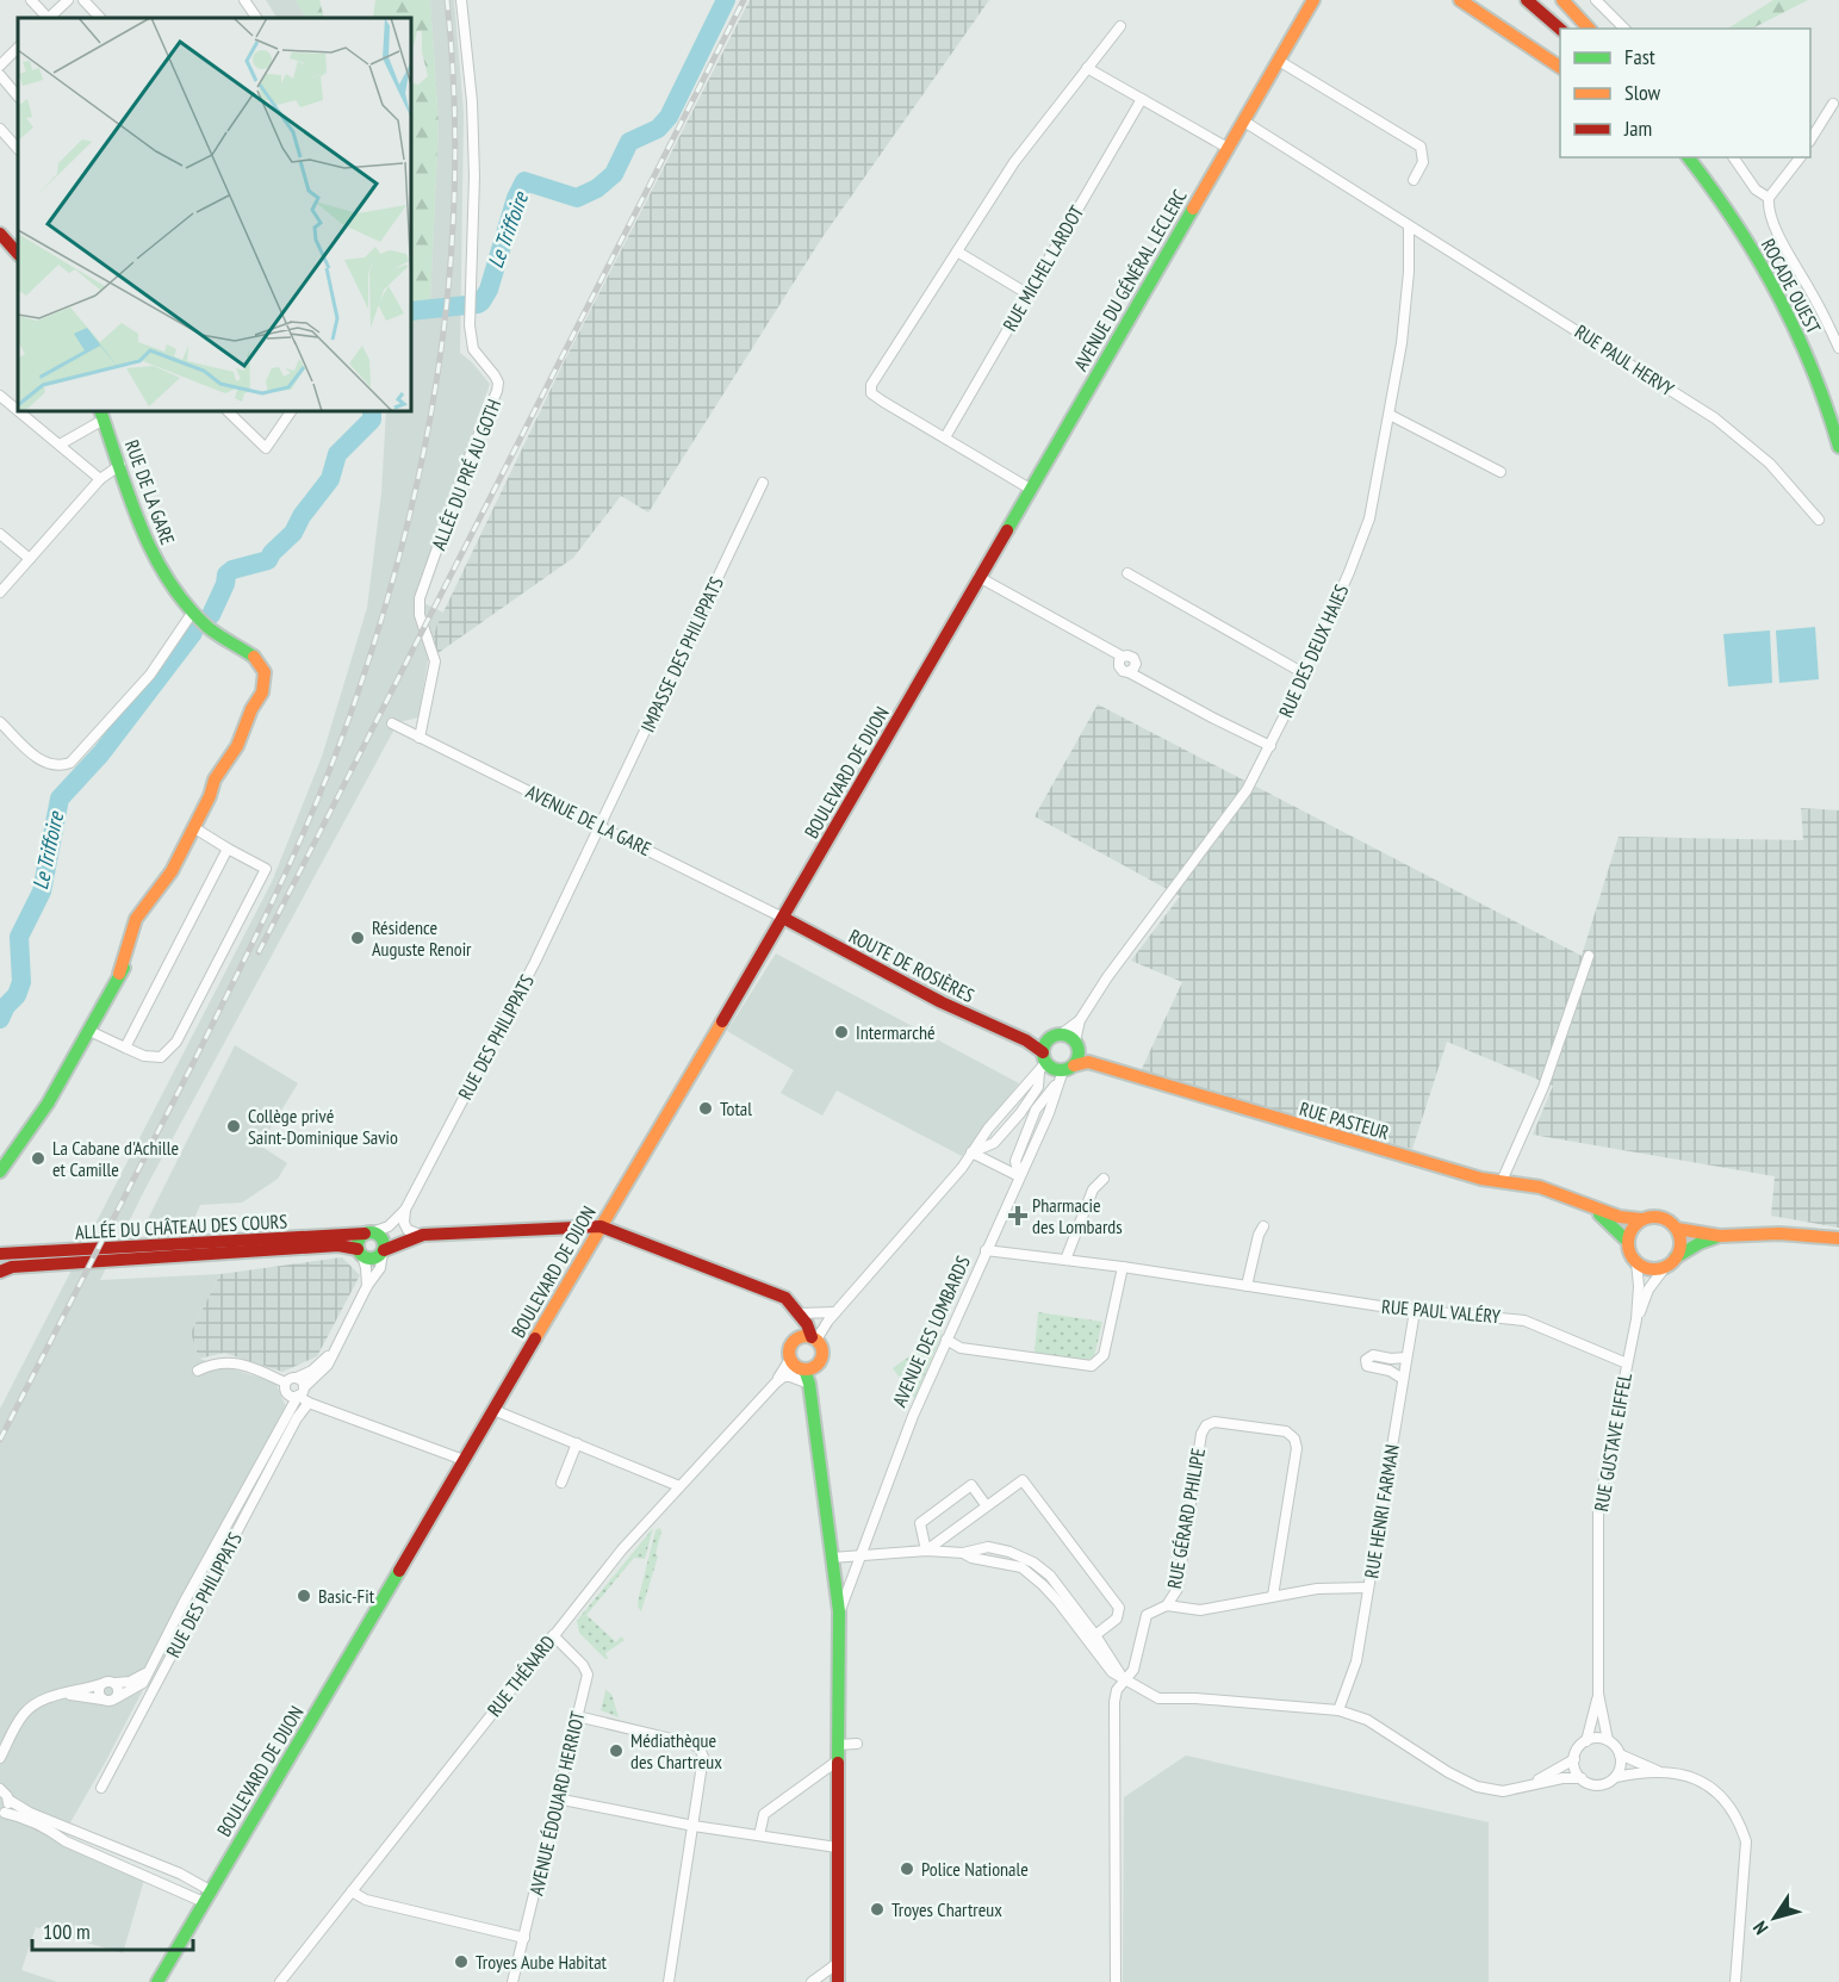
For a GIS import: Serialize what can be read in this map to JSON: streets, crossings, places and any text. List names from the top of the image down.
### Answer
{
  "streets": {
    "street": [
      "RUE MICHEL LARDOT",
      "AVENUE DU GÉNÉRAL LECLERC",
      "ROCADE OUEST",
      "RUE PAUL HERVY",
      "ALLÉE DU PRÉ AU GOTH",
      "RUE DE LA GARE",
      "RUE DES DEUX HAIES",
      "IMPASSE DES PHILIPPATS",
      "BOULEVARD DE DIJON",
      "AVENUE DE LA GARE",
      "ROUTE DE ROSIÈRES",
      "RUE DES PHILIPPATS",
      "RUE PASTEUR",
      "ALLÉE DU CHÂTEAU DES COURS",
      "RUE PAUL VALÉRY",
      "AVENUE DES LOMBARDS",
      "RUE GUSTAVE EIFFEL",
      "RUE HENRI FARMAN",
      "RUE GÉRARD PHILIPE",
      "RUE THÉNARD",
      "AVENUE ÉDOUARD HERRIOT"
    ]
  },
  "crossings": [
    ["AVENUE DU GÉNÉRAL LECLERC", "RUE PAUL HERVY"],
    ["AVENUE DU GÉNÉRAL LECLERC", "BOULEVARD DE DIJON"],
    ["RUE PAUL HERVY", "RUE DES DEUX HAIES"],
    ["ALLÉE DU PRÉ AU GOTH", "AVENUE DE LA GARE"],
    ["RUE DES DEUX HAIES", "ROUTE DE ROSIÈRES"],
    ["IMPASSE DES PHILIPPATS", "AVENUE DE LA GARE"],
    ["IMPASSE DES PHILIPPATS", "RUE DES PHILIPPATS"],
    ["BOULEVARD DE DIJON", "AVENUE DE LA GARE"],
    ["BOULEVARD DE DIJON", "ROUTE DE ROSIÈRES"],
    ["BOULEVARD DE DIJON", "ALLÉE DU CHÂTEAU DES COURS"],
    ["AVENUE DE LA GARE", "ROUTE DE ROSIÈRES"],
    ["AVENUE DE LA GARE", "RUE DES PHILIPPATS"],
    ["ROUTE DE ROSIÈRES", "AVENUE DES LOMBARDS"],
    ["RUE DES PHILIPPATS", "ALLÉE DU CHÂTEAU DES COURS"],
    ["RUE PASTEUR", "RUE GUSTAVE EIFFEL"],
    ["RUE PAUL VALÉRY", "AVENUE DES LOMBARDS"],
    ["RUE PAUL VALÉRY", "RUE GUSTAVE EIFFEL"],
    ["RUE PAUL VALÉRY", "RUE HENRI FARMAN"],
    ["AVENUE DES LOMBARDS", "RUE THÉNARD"],
    ["RUE THÉNARD", "AVENUE ÉDOUARD HERRIOT"]
  ],
  "water": ["Le Triffoire"],
  "places": {
    "other": [
      "Résidence Auguste Renoir",
      "Intermarché",
      "Total",
      "Collège privé Saint-Dominique Savio",
      "La Cabane d'Achille et Camille",
      "Basic-Fit",
      "Médiathèque des Chartreux",
      "Police Nationale",
      "Troyes Chartreux",
      "Troyes Aube Habitat"
    ],
    "health": ["Pharmacie des Lombards"]
  },
  "legend": ["Fast", "Slow", "Jam"],
  "scale_bar": "100 m",
  "north": "bottom left"
}
